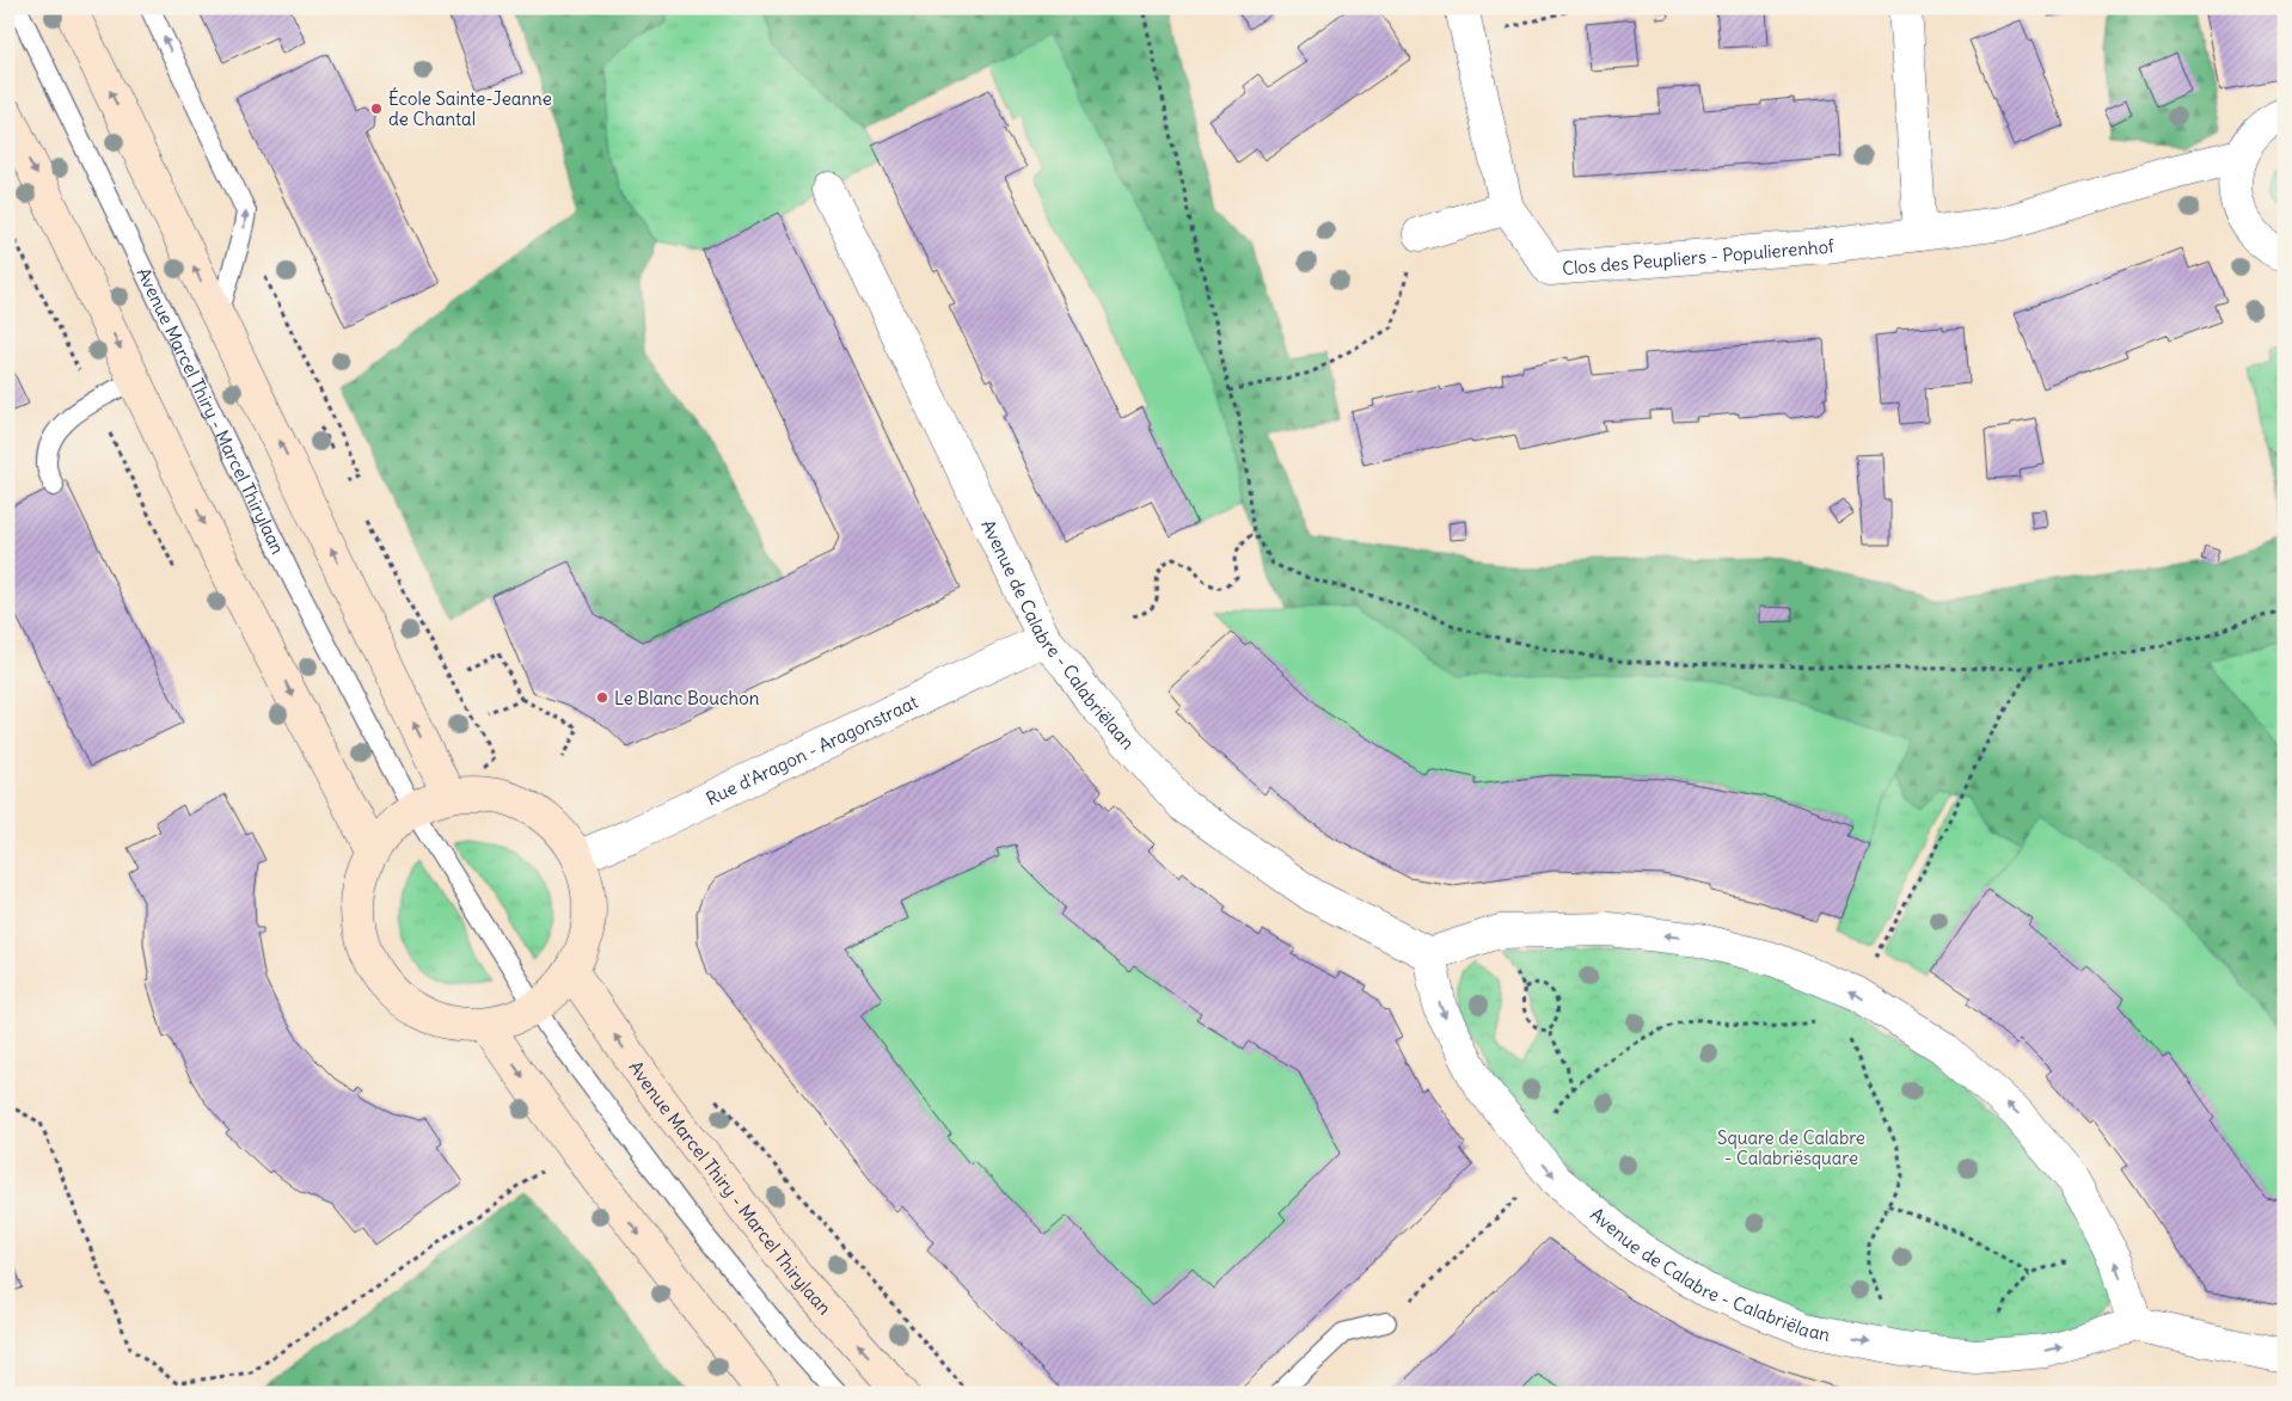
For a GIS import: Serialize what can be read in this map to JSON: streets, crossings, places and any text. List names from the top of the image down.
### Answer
{
  "streets": {
    "main road": ["Avenue Marcel Thiry - Marcel Thirylaan"],
    "street": ["Clos des Peupliers - Populierenhof", "Avenue de Calabre - Calabriëlaan", "Rue d'Aragon - Aragonstraat"]
  },
  "crossings": [
    ["Avenue de Calabre - Calabriëlaan", "Rue d'Aragon - Aragonstraat"]
  ],
  "one_way": ["Avenue de Calabre - Calabriëlaan"],
  "parks": ["Square de Calabre - Calabriësquare"],
  "places": ["École Sainte-Jeanne de Chantal", "Le Blanc Bouchon"]
}
